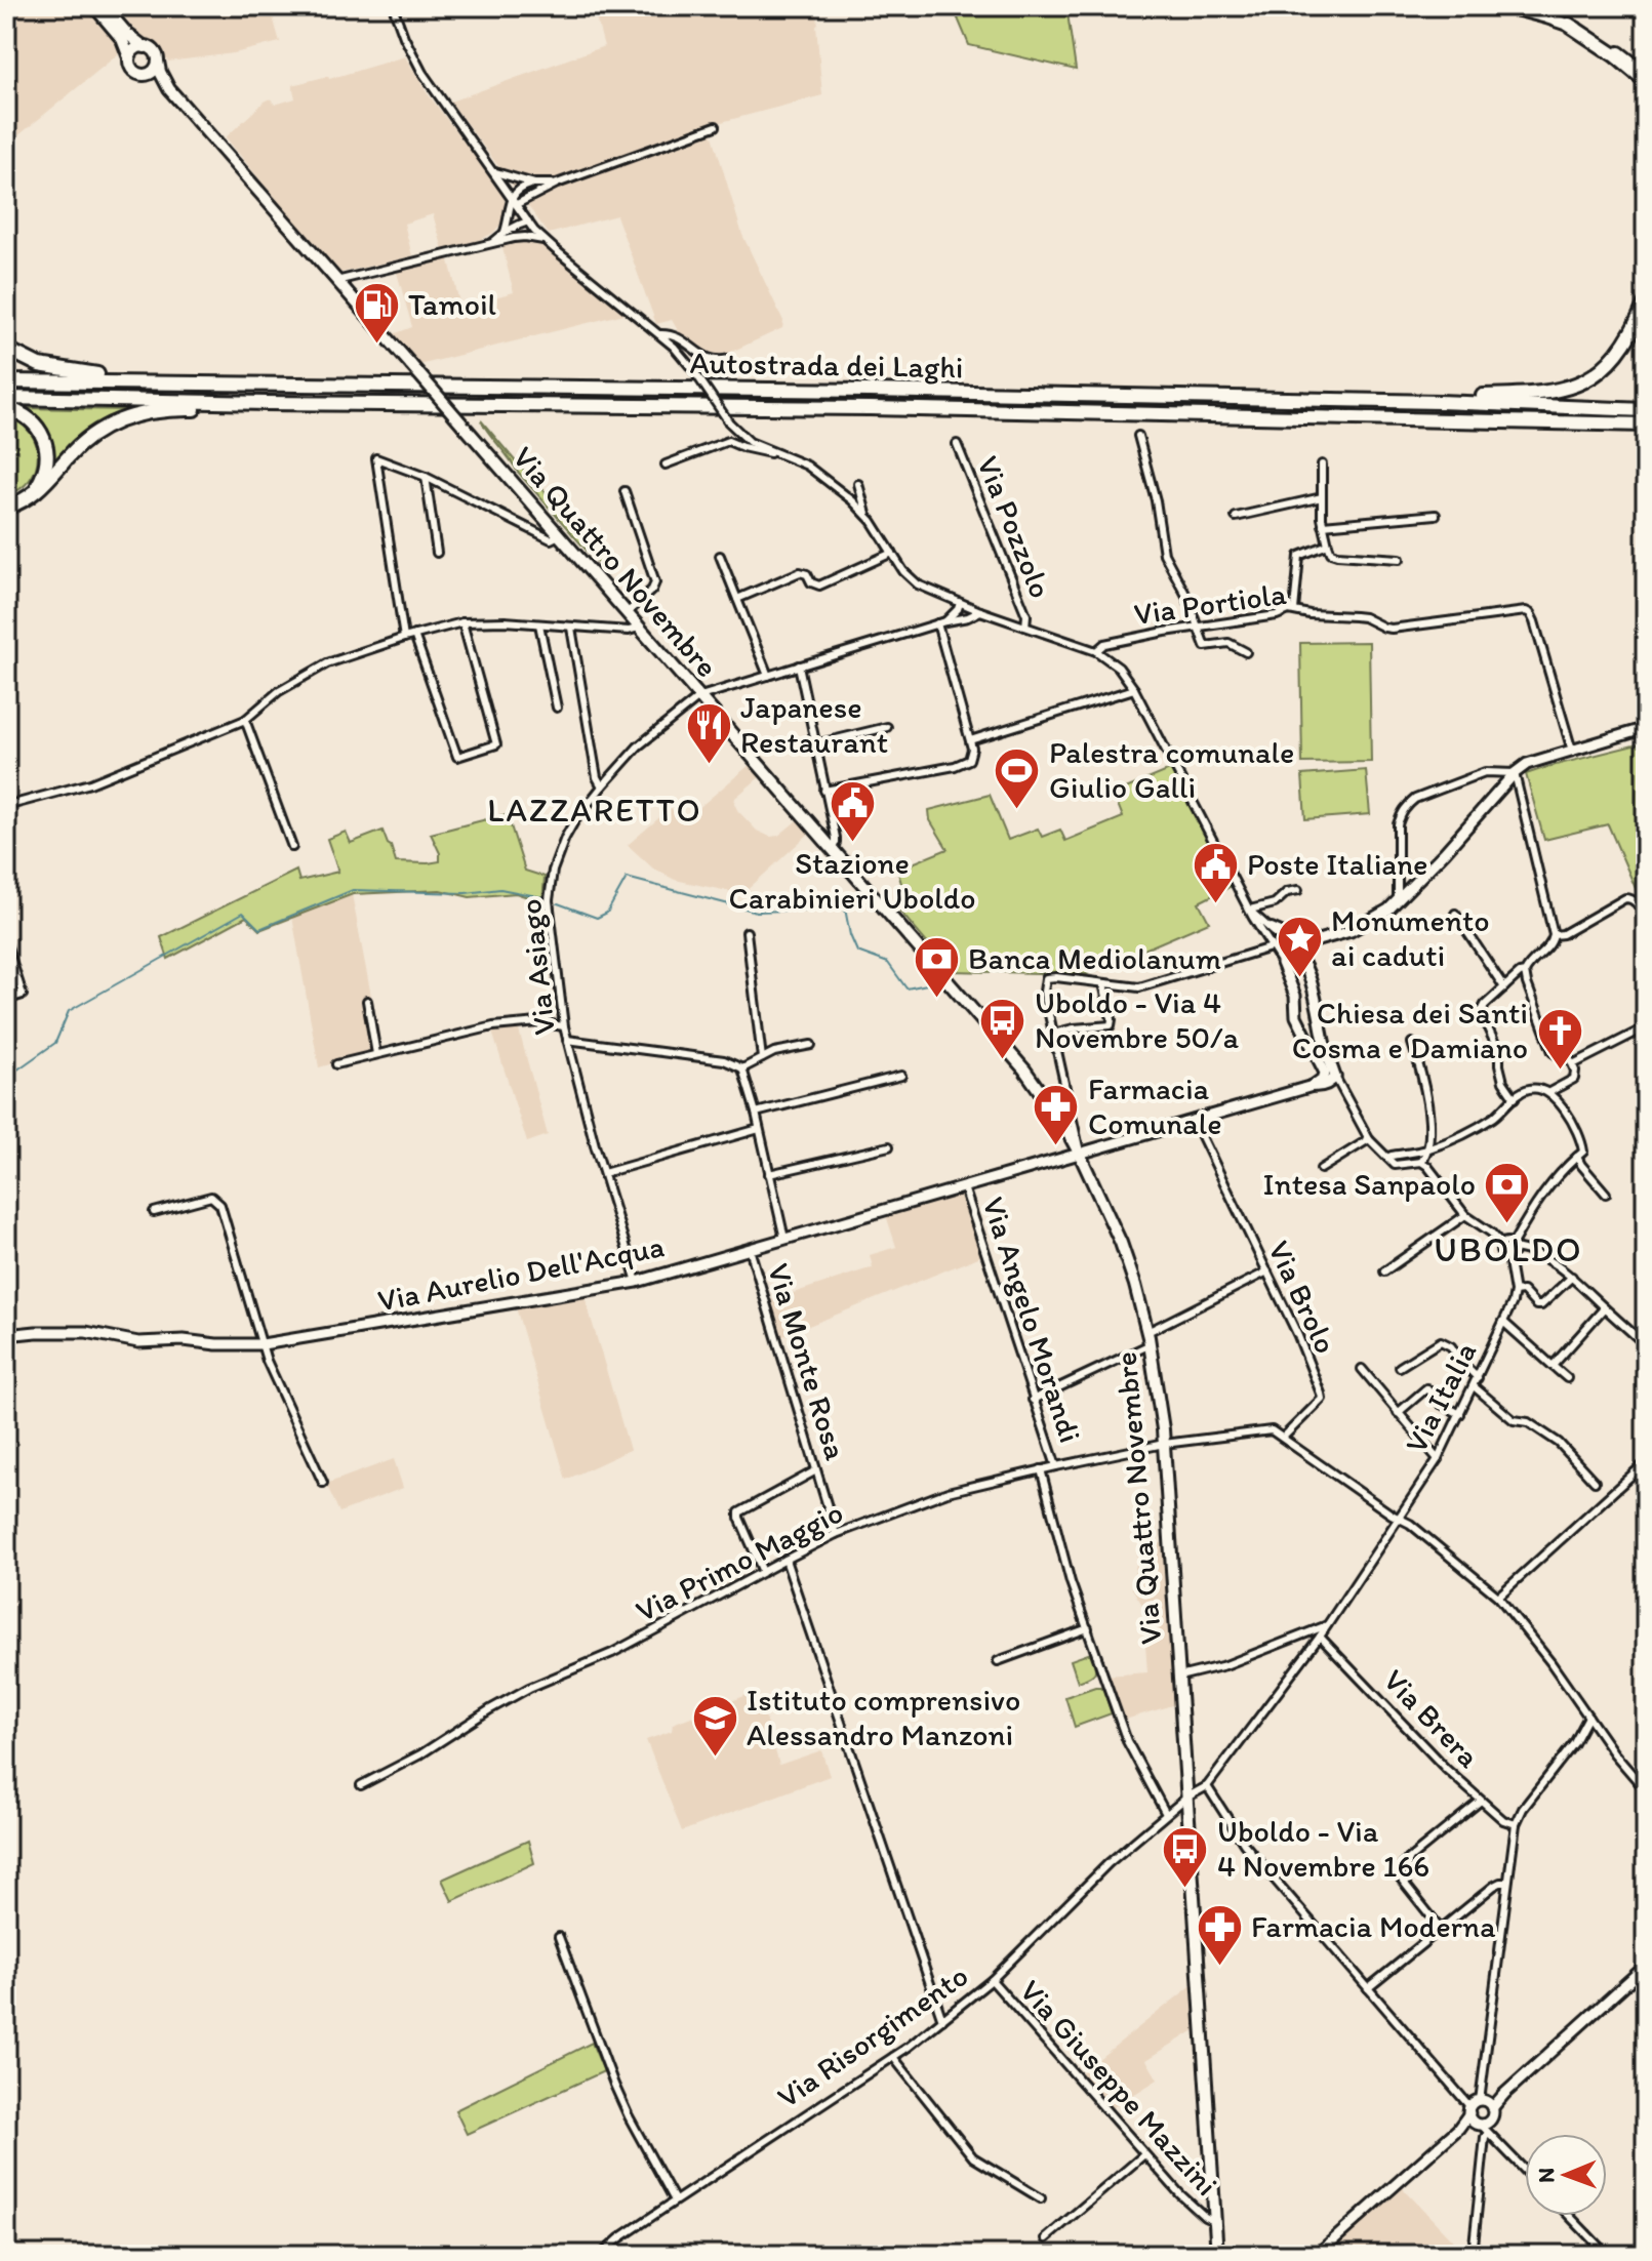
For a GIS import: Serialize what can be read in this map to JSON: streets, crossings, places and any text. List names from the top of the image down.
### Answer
{
  "streets": {
    "highway": ["Autostrada dei Laghi"],
    "main road": ["Via Quattro Novembre"],
    "street": [
      "Via Pozzolo",
      "Via Portiola",
      "Via Asiago",
      "Via Aurelio Dell'Acqua",
      "Via Brolo",
      "Via Angelo Morandi",
      "Via Monte Rosa",
      "Via Italia",
      "Via Primo Maggio",
      "Via Brera",
      "Via Risorgimento",
      "Via Giuseppe Mazzini"
    ]
  },
  "crossings": [
    ["Via Quattro Novembre", "Via Asiago"],
    ["Via Quattro Novembre", "Via Aurelio Dell'Acqua"],
    ["Via Quattro Novembre", "Via Primo Maggio"],
    ["Via Quattro Novembre", "Via Risorgimento"],
    ["Via Quattro Novembre", "Via Giuseppe Mazzini"],
    ["Via Asiago", "Via Aurelio Dell'Acqua"],
    ["Via Aurelio Dell'Acqua", "Via Brolo"],
    ["Via Aurelio Dell'Acqua", "Via Angelo Morandi"],
    ["Via Aurelio Dell'Acqua", "Via Monte Rosa"],
    ["Via Brolo", "Via Primo Maggio"],
    ["Via Angelo Morandi", "Via Primo Maggio"],
    ["Via Monte Rosa", "Via Primo Maggio"],
    ["Via Italia", "Via Brera"],
    ["Via Italia", "Via Risorgimento"],
    ["Via Risorgimento", "Via Giuseppe Mazzini"]
  ],
  "districts": ["LAZZARETTO", "UBOLDO"],
  "places": {
    "fuel station": ["Tamoil"],
    "restaurant": ["Japanese Restaurant"],
    "sports": ["Palestra comunale Giulio Galli"],
    "public building": ["Stazione Carabinieri Uboldo", "Poste Italiane"],
    "place": ["Monumento ai caduti"],
    "bank": ["Banca Mediolanum", "Intesa Sanpaolo"],
    "bus stop": ["Uboldo - Via 4 Novembre 50/a", "Uboldo - Via 4 Novembre 166"],
    "church": ["Chiesa dei Santi Cosma e Damiano"],
    "pharmacy": ["Farmacia Comunale", "Farmacia Moderna"],
    "school or university": ["Istituto comprensivo Alessandro Manzoni"]
  },
  "north": "left"
}
